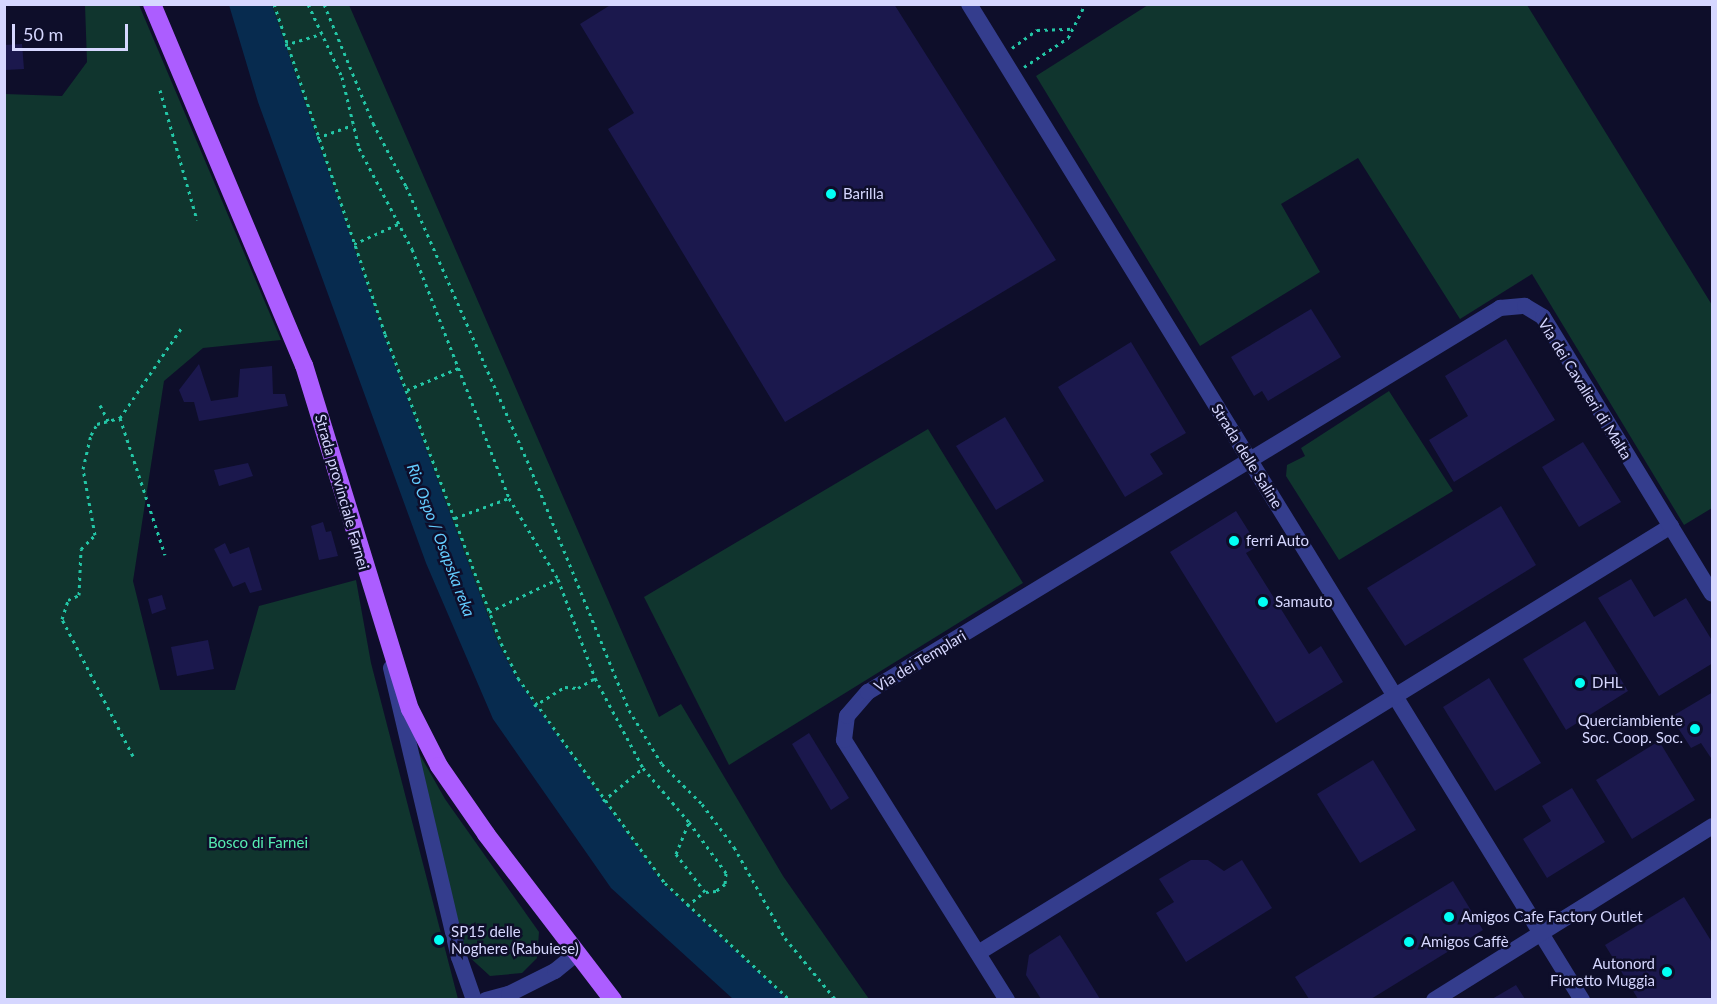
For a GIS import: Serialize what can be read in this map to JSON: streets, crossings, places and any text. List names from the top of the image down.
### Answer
{
  "streets": {
    "main road": ["Strada provinciale Farnei"],
    "street": ["Via dei Cavalieri di Malta", "Strada delle Saline", "Via dei Templari"]
  },
  "crossings": [
    ["Via dei Cavalieri di Malta", "Strada delle Saline"],
    ["Via dei Cavalieri di Malta", "Via dei Templari"],
    ["Strada delle Saline", "Via dei Templari"]
  ],
  "water": ["Rio Ospo / Osapska reka"],
  "parks": ["Bosco di Farnei"],
  "places": [
    "Barilla",
    "ferri Auto",
    "Samauto",
    "DHL",
    "Querciambiente Soc. Coop. Soc.",
    "Amigos Cafe Factory Outlet",
    "SP15 delle Noghere (Rabuiese)",
    "Amigos Caffè",
    "Autonord Fioretto Muggia"
  ],
  "scale_bar": "50 m"
}
